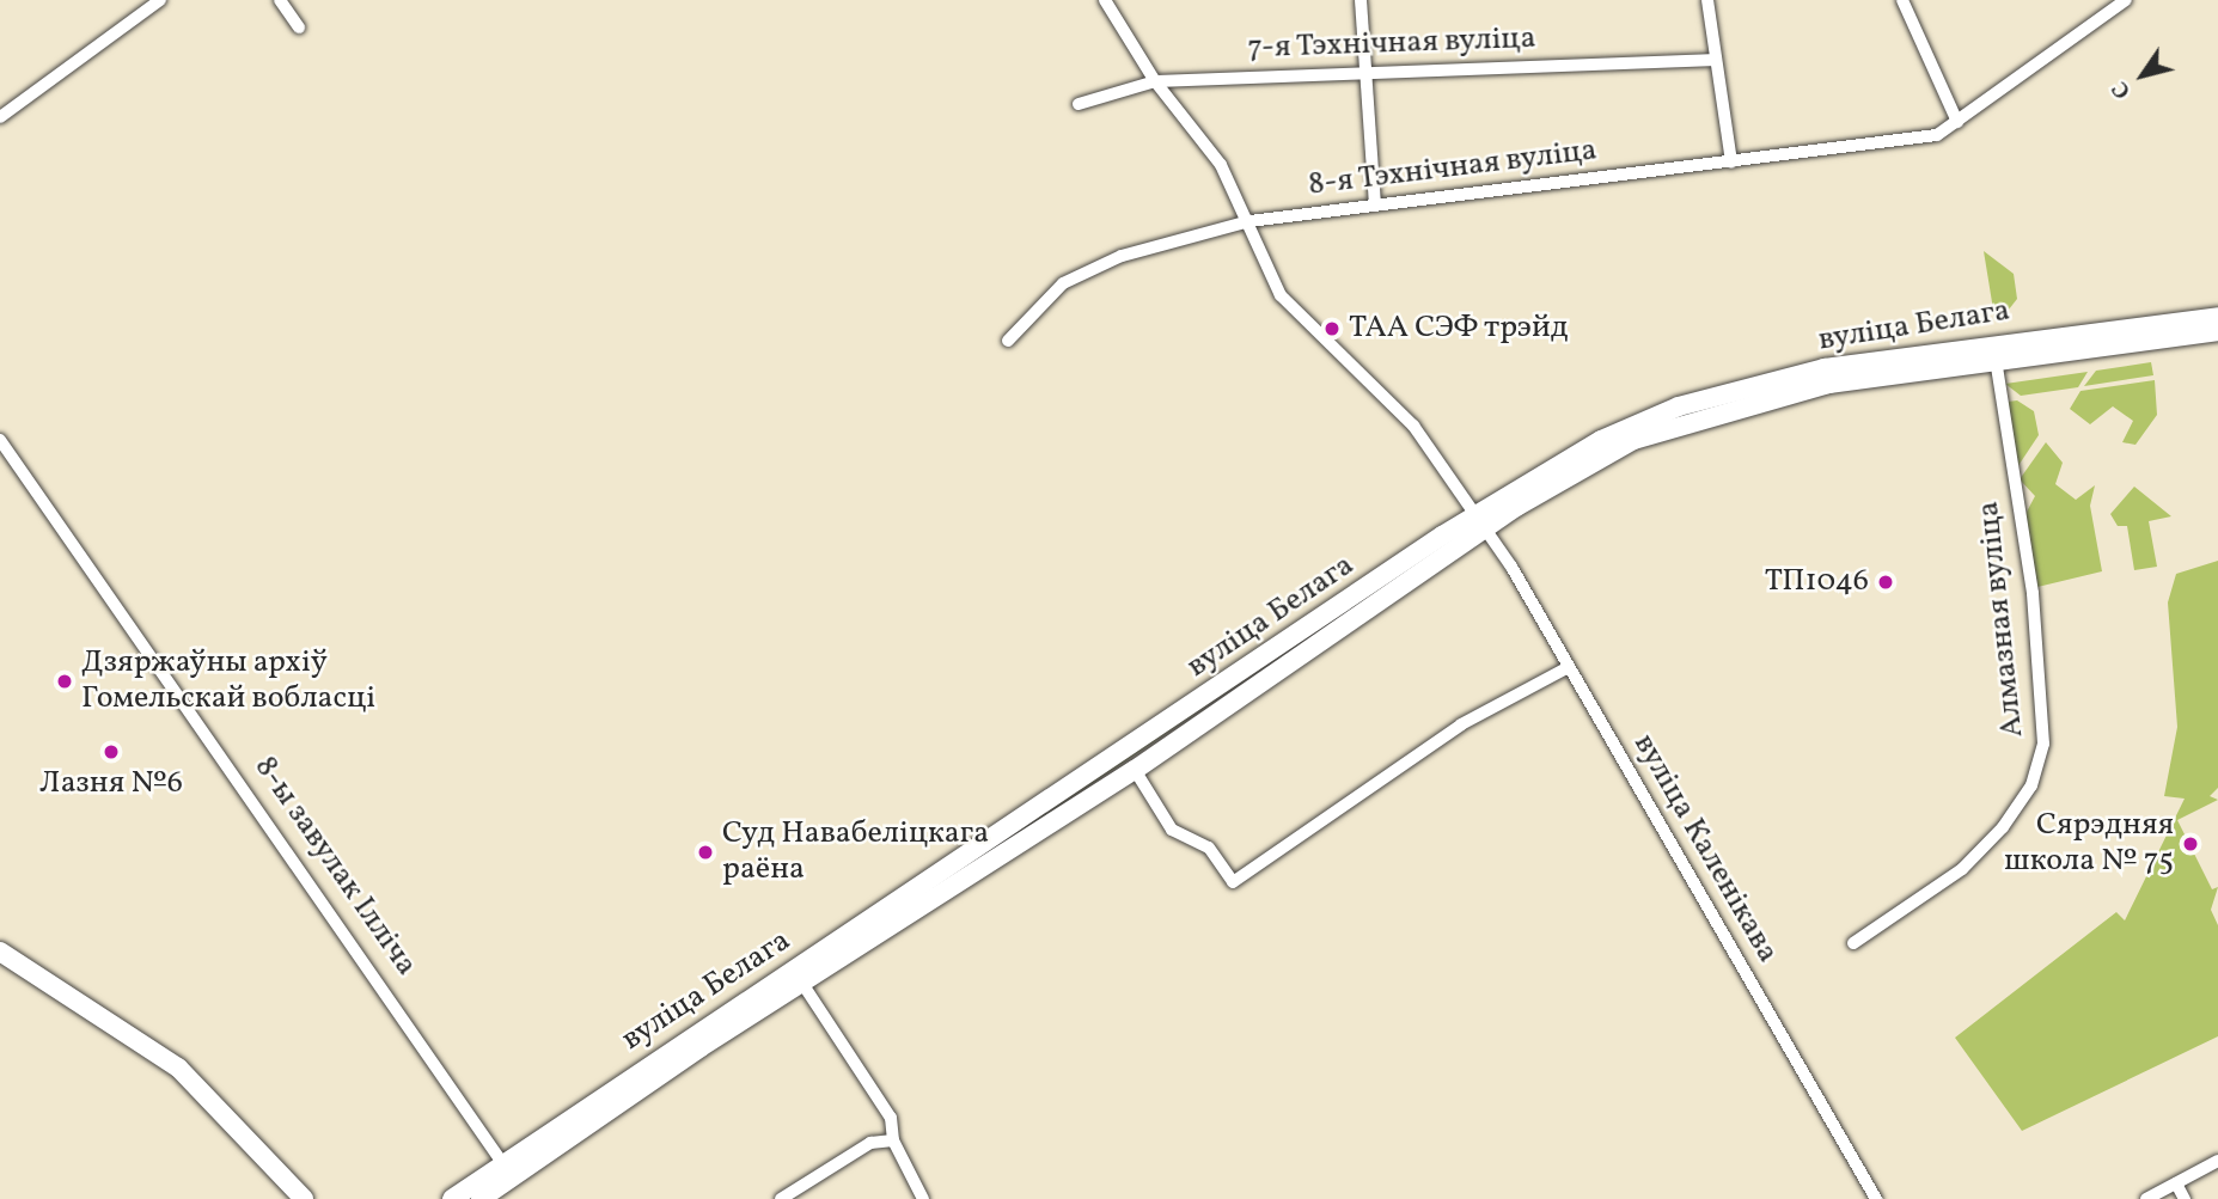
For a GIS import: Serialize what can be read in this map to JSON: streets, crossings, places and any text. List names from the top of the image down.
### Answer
{
  "streets": {
    "street": [
      "7-я Тэхнічная вуліца",
      "8-я Тэхнічная вуліца",
      "вуліца Белага",
      "Алмазная вуліца",
      "вуліца Каленікава",
      "8-ы завулак Ілліча"
    ]
  },
  "crossings": [
    ["7-я Тэхнічная вуліца", "вуліца Каленікава"],
    ["8-я Тэхнічная вуліца", "вуліца Каленікава"],
    ["вуліца Белага", "Алмазная вуліца"],
    ["вуліца Белага", "вуліца Каленікава"],
    ["вуліца Белага", "8-ы завулак Ілліча"]
  ],
  "places": [
    "ТАА СЭФ трэйд",
    "ТП1046",
    "Дзяржаўны архіў Гомельскай вобласці",
    "Лазня №6",
    "Сярэдняя школа № 75",
    "Суд Навабеліцкага раёна"
  ],
  "north": "bottom left"
}
